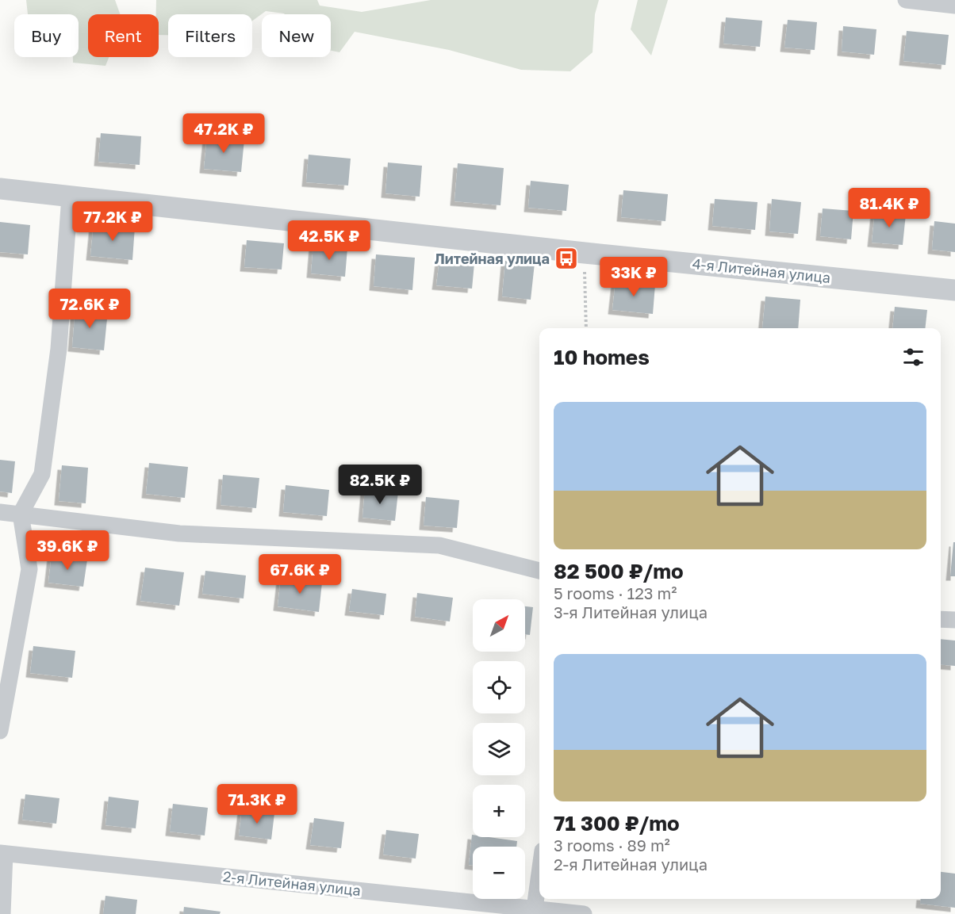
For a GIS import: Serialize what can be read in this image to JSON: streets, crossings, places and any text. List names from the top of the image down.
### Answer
{
  "streets": {
    "street": ["4-я Литейная улица", "2-я Литейная улица"]
  },
  "places": {
    "bus stop": ["Литейная улица"]
  },
  "north": "top right",
  "page": {
    "chip": [
      "Buy",
      "Rent",
      "Filters",
      "New"
    ],
    "price": [
      "47.2K ₽",
      "81.4K ₽",
      "77.2K ₽",
      "42.5K ₽",
      "33K ₽",
      "72.6K ₽",
      "82.5K ₽",
      "39.6K ₽",
      "67.6K ₽",
      "71.3K ₽"
    ],
    "heading": "10 homes",
    "list": [
      {
        "name": "82 500 ₽/mo",
        "note": "5 rooms · 123 m² · 3-я Литейная улица"
      },
      {
        "name": "71 300 ₽/mo",
        "note": "3 rooms · 89 m² · 2-я Литейная улица"
      }
    ],
    "map_buttons": ["+", "−"]
  }
}
